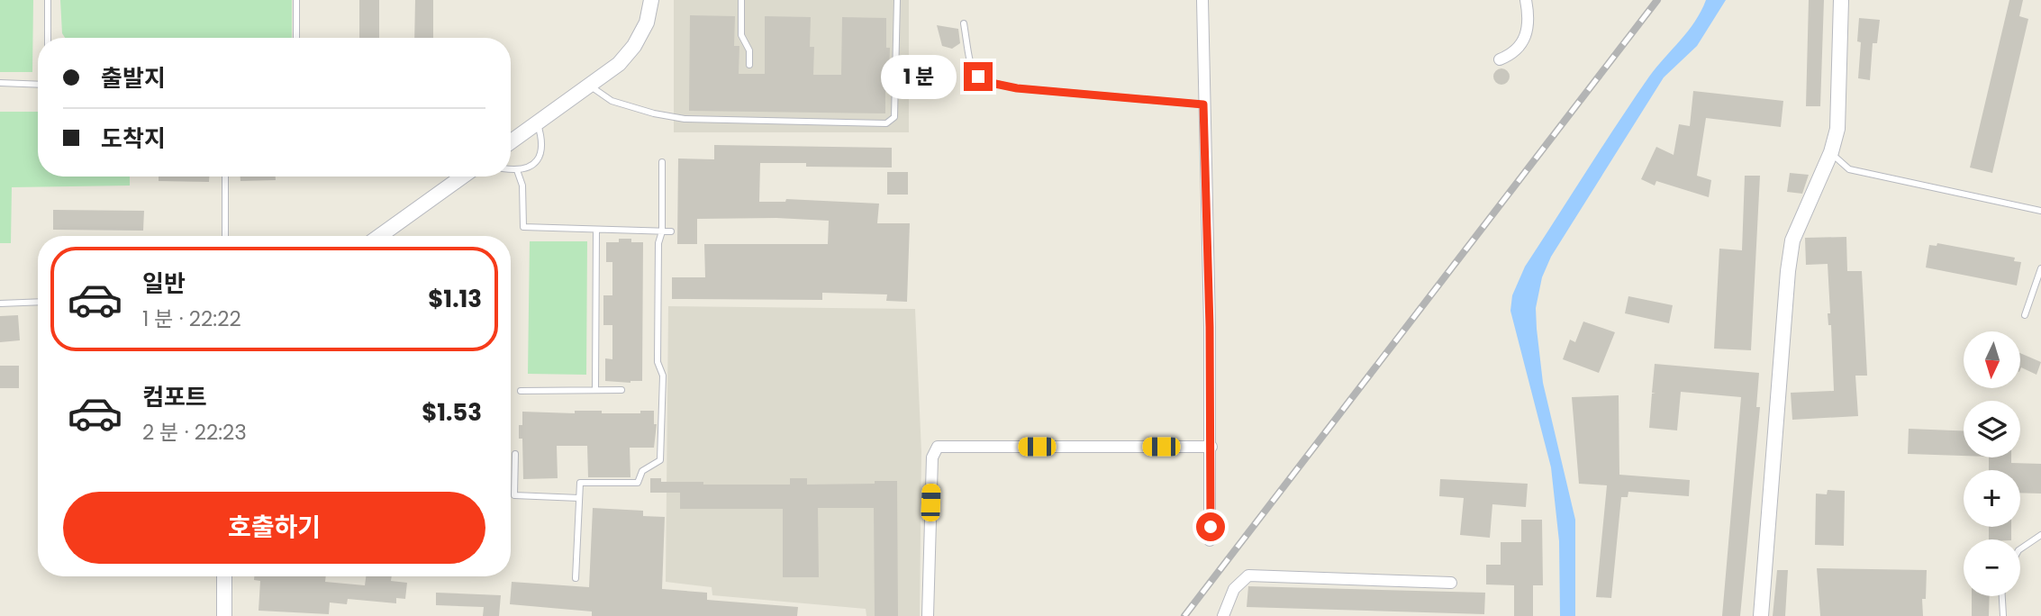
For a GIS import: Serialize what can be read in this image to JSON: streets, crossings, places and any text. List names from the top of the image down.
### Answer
{
  "north": "bottom",
  "page": {
    "banner": ["출발지", "도착지"],
    "bubble": "1 분",
    "list": [
      {
        "name": "일반",
        "note": "1 분 · 22:22",
        "value": "$1.13"
      },
      {
        "name": "컴포트",
        "note": "2 분 · 22:23",
        "value": "$1.53"
      }
    ],
    "map_buttons": ["+", "−"],
    "buttons": "호출하기"
  }
}
